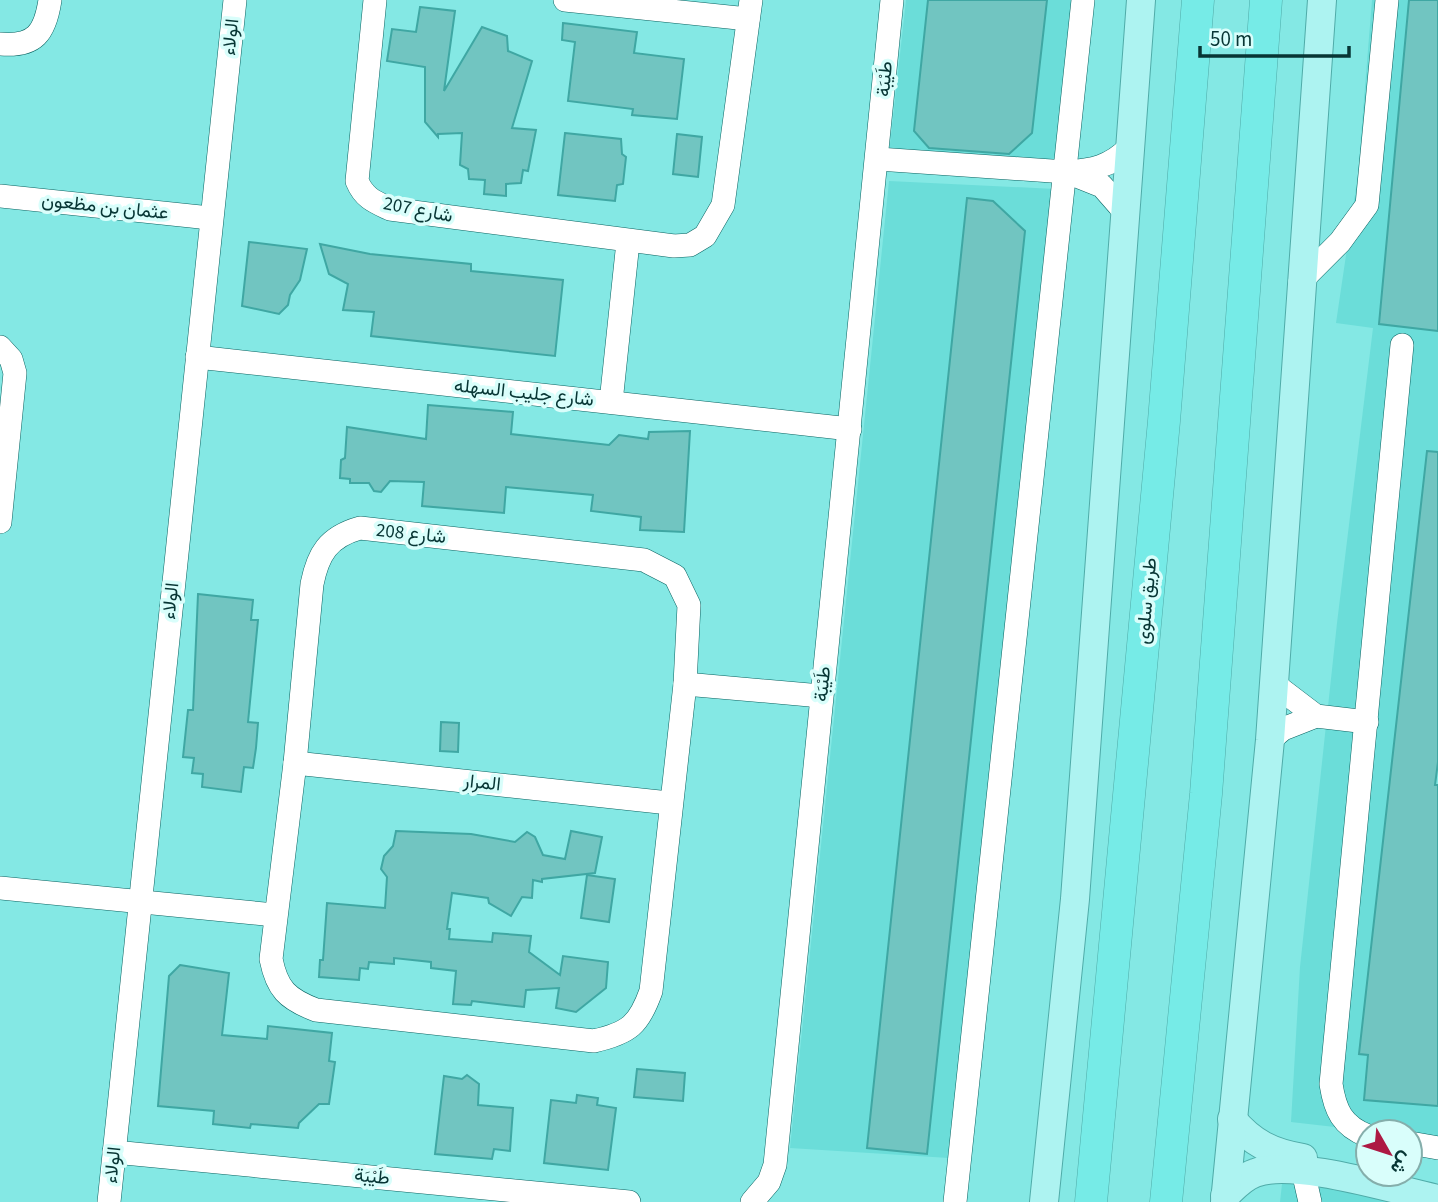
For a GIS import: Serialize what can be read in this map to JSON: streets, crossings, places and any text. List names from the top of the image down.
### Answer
{
  "streets": {
    "highway": ["طريق سلوى"],
    "street": [
      "الولاء",
      "طَيْبَة",
      "عثمان بن مظعون",
      "شارع 207",
      "شارع جليب السهله",
      "شارع 208",
      "المرار"
    ]
  },
  "crossings": [
    ["الولاء", "طَيْبَة"],
    ["الولاء", "عثمان بن مظعون"],
    ["الولاء", "شارع جليب السهله"],
    ["طَيْبَة", "شارع جليب السهله"],
    ["شارع 208", "المرار"]
  ],
  "scale_bar": "50 m",
  "north": "bottom right"
}
